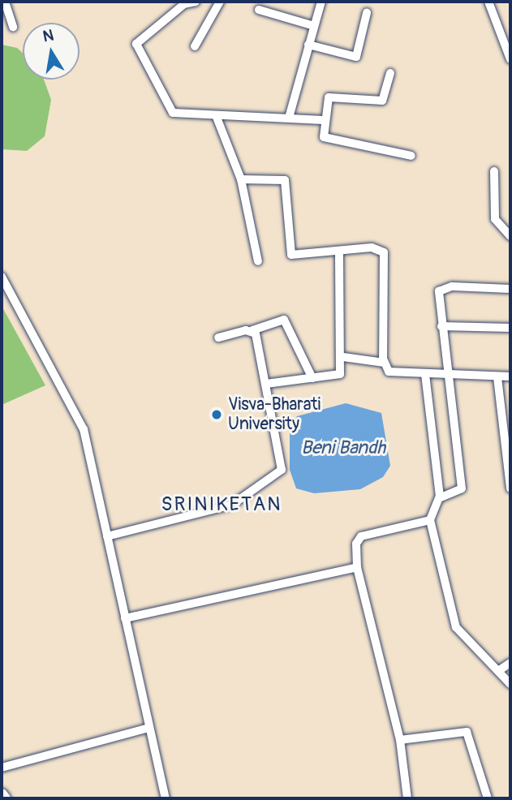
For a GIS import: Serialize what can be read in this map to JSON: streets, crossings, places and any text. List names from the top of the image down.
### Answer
{
  "districts": ["SRINIKETAN"],
  "water": ["Beni Bandh"],
  "places": ["Visva-Bharati University"],
  "north": "top"
}
